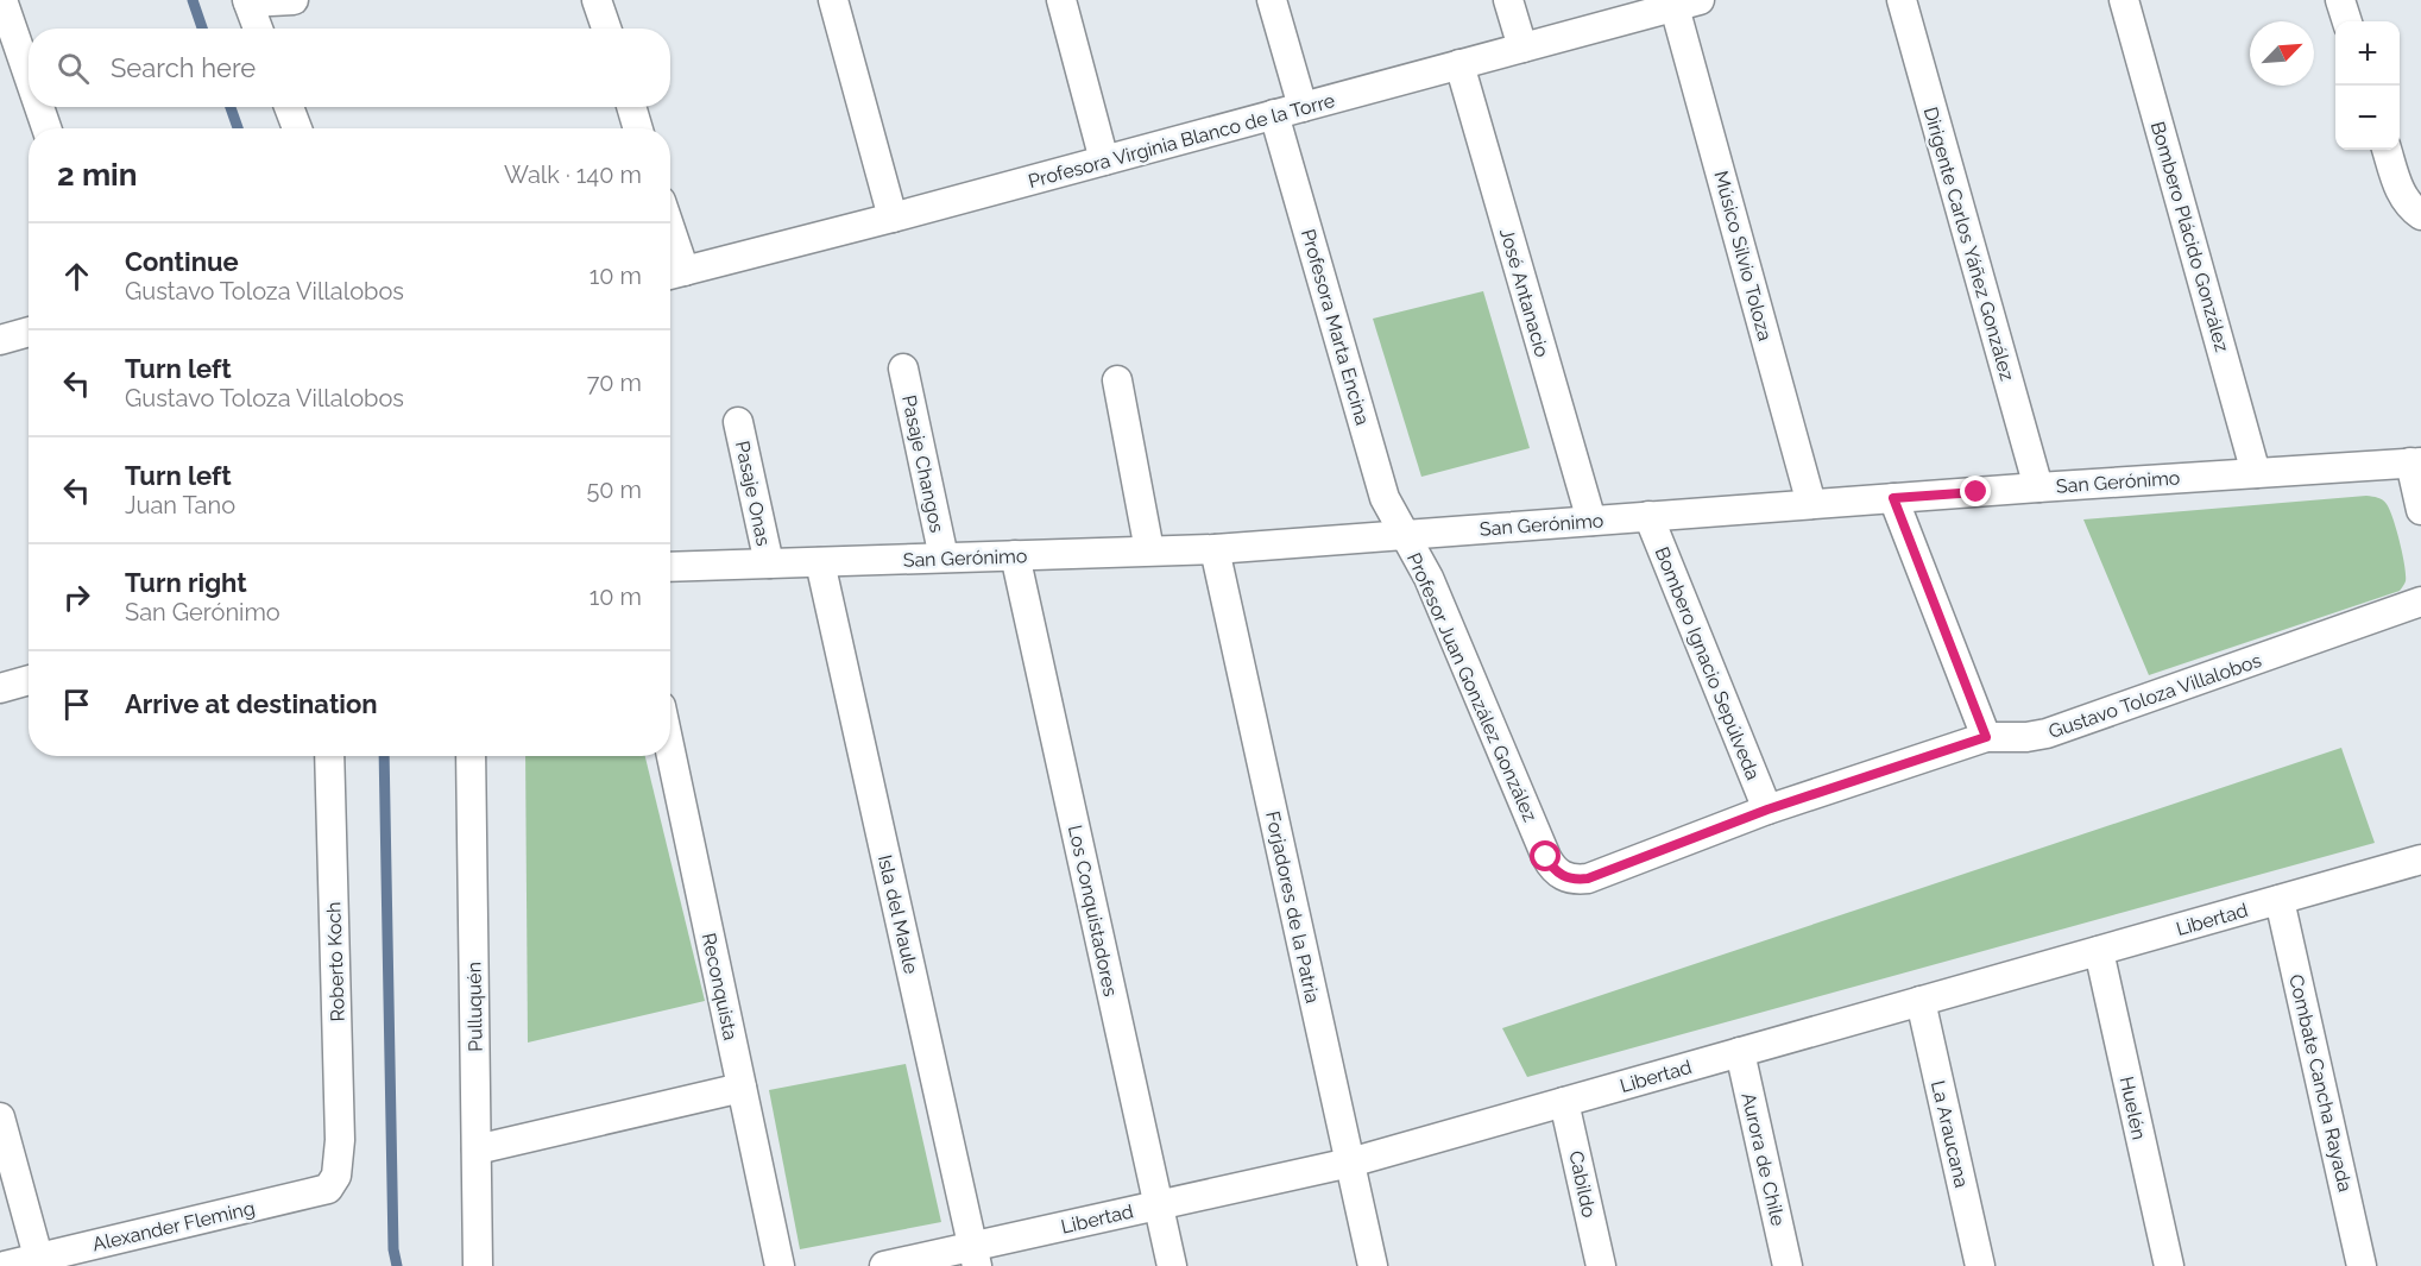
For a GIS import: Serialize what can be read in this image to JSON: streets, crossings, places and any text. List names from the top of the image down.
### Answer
{
  "streets": {
    "street": [
      "Profesora Virginia Blanco de la Torre",
      "Bombero Plácido González",
      "Dirigente Carlos Yáñez González",
      "Músico Silvio Toloza",
      "José Antanacio",
      "Profesora Marta Encina",
      "Pasaje Changos",
      "San Gerónimo",
      "Pasaje Onas",
      "Bombero Ignacio Sepúlveda",
      "Profesor Juan González González",
      "Gustavo Toloza Villalobos",
      "Forjadores de la Patria",
      "Los Conquistadores",
      "Isla del Maule",
      "Libertad",
      "Roberto Koch",
      "Reconquista",
      "Pulluquén",
      "Combate Cancha Rayada",
      "Huelén",
      "La Araucana",
      "Aurora de Chile",
      "Cabildo",
      "Alexander Fleming"
    ]
  },
  "crossings": [
    ["Profesora Virginia Blanco de la Torre", "Músico Silvio Toloza"],
    ["Profesora Virginia Blanco de la Torre", "José Antanacio"],
    ["Profesora Virginia Blanco de la Torre", "Profesora Marta Encina"],
    ["Bombero Plácido González", "San Gerónimo"],
    ["Dirigente Carlos Yáñez González", "San Gerónimo"],
    ["Músico Silvio Toloza", "San Gerónimo"],
    ["José Antanacio", "San Gerónimo"],
    ["Profesora Marta Encina", "San Gerónimo"],
    ["Profesora Marta Encina", "Profesor Juan González González"],
    ["Pasaje Changos", "San Gerónimo"],
    ["San Gerónimo", "Pasaje Onas"],
    ["San Gerónimo", "Bombero Ignacio Sepúlveda"],
    ["San Gerónimo", "Profesor Juan González González"],
    ["San Gerónimo", "Forjadores de la Patria"],
    ["San Gerónimo", "Los Conquistadores"],
    ["San Gerónimo", "Isla del Maule"],
    ["Bombero Ignacio Sepúlveda", "Gustavo Toloza Villalobos"],
    ["Profesor Juan González González", "Gustavo Toloza Villalobos"],
    ["Forjadores de la Patria", "Libertad"],
    ["Los Conquistadores", "Libertad"],
    ["Isla del Maule", "Libertad"],
    ["Libertad", "Combate Cancha Rayada"],
    ["Libertad", "Huelén"],
    ["Libertad", "La Araucana"],
    ["Libertad", "Aurora de Chile"],
    ["Libertad", "Cabildo"],
    ["Roberto Koch", "Alexander Fleming"]
  ],
  "north": "top right",
  "page": {
    "map_buttons": ["+", "−"],
    "search": "Search here",
    "heading": ["2 min", "Walk · 140 m"],
    "list": [
      ["Continue", "Gustavo Toloza Villalobos", "10 m"],
      ["Turn left", "Gustavo Toloza Villalobos", "70 m"],
      ["Turn left", "Juan Tano", "50 m"],
      ["Turn right", "San Gerónimo", "10 m"],
      "Arrive at destination"
    ]
  }
}
